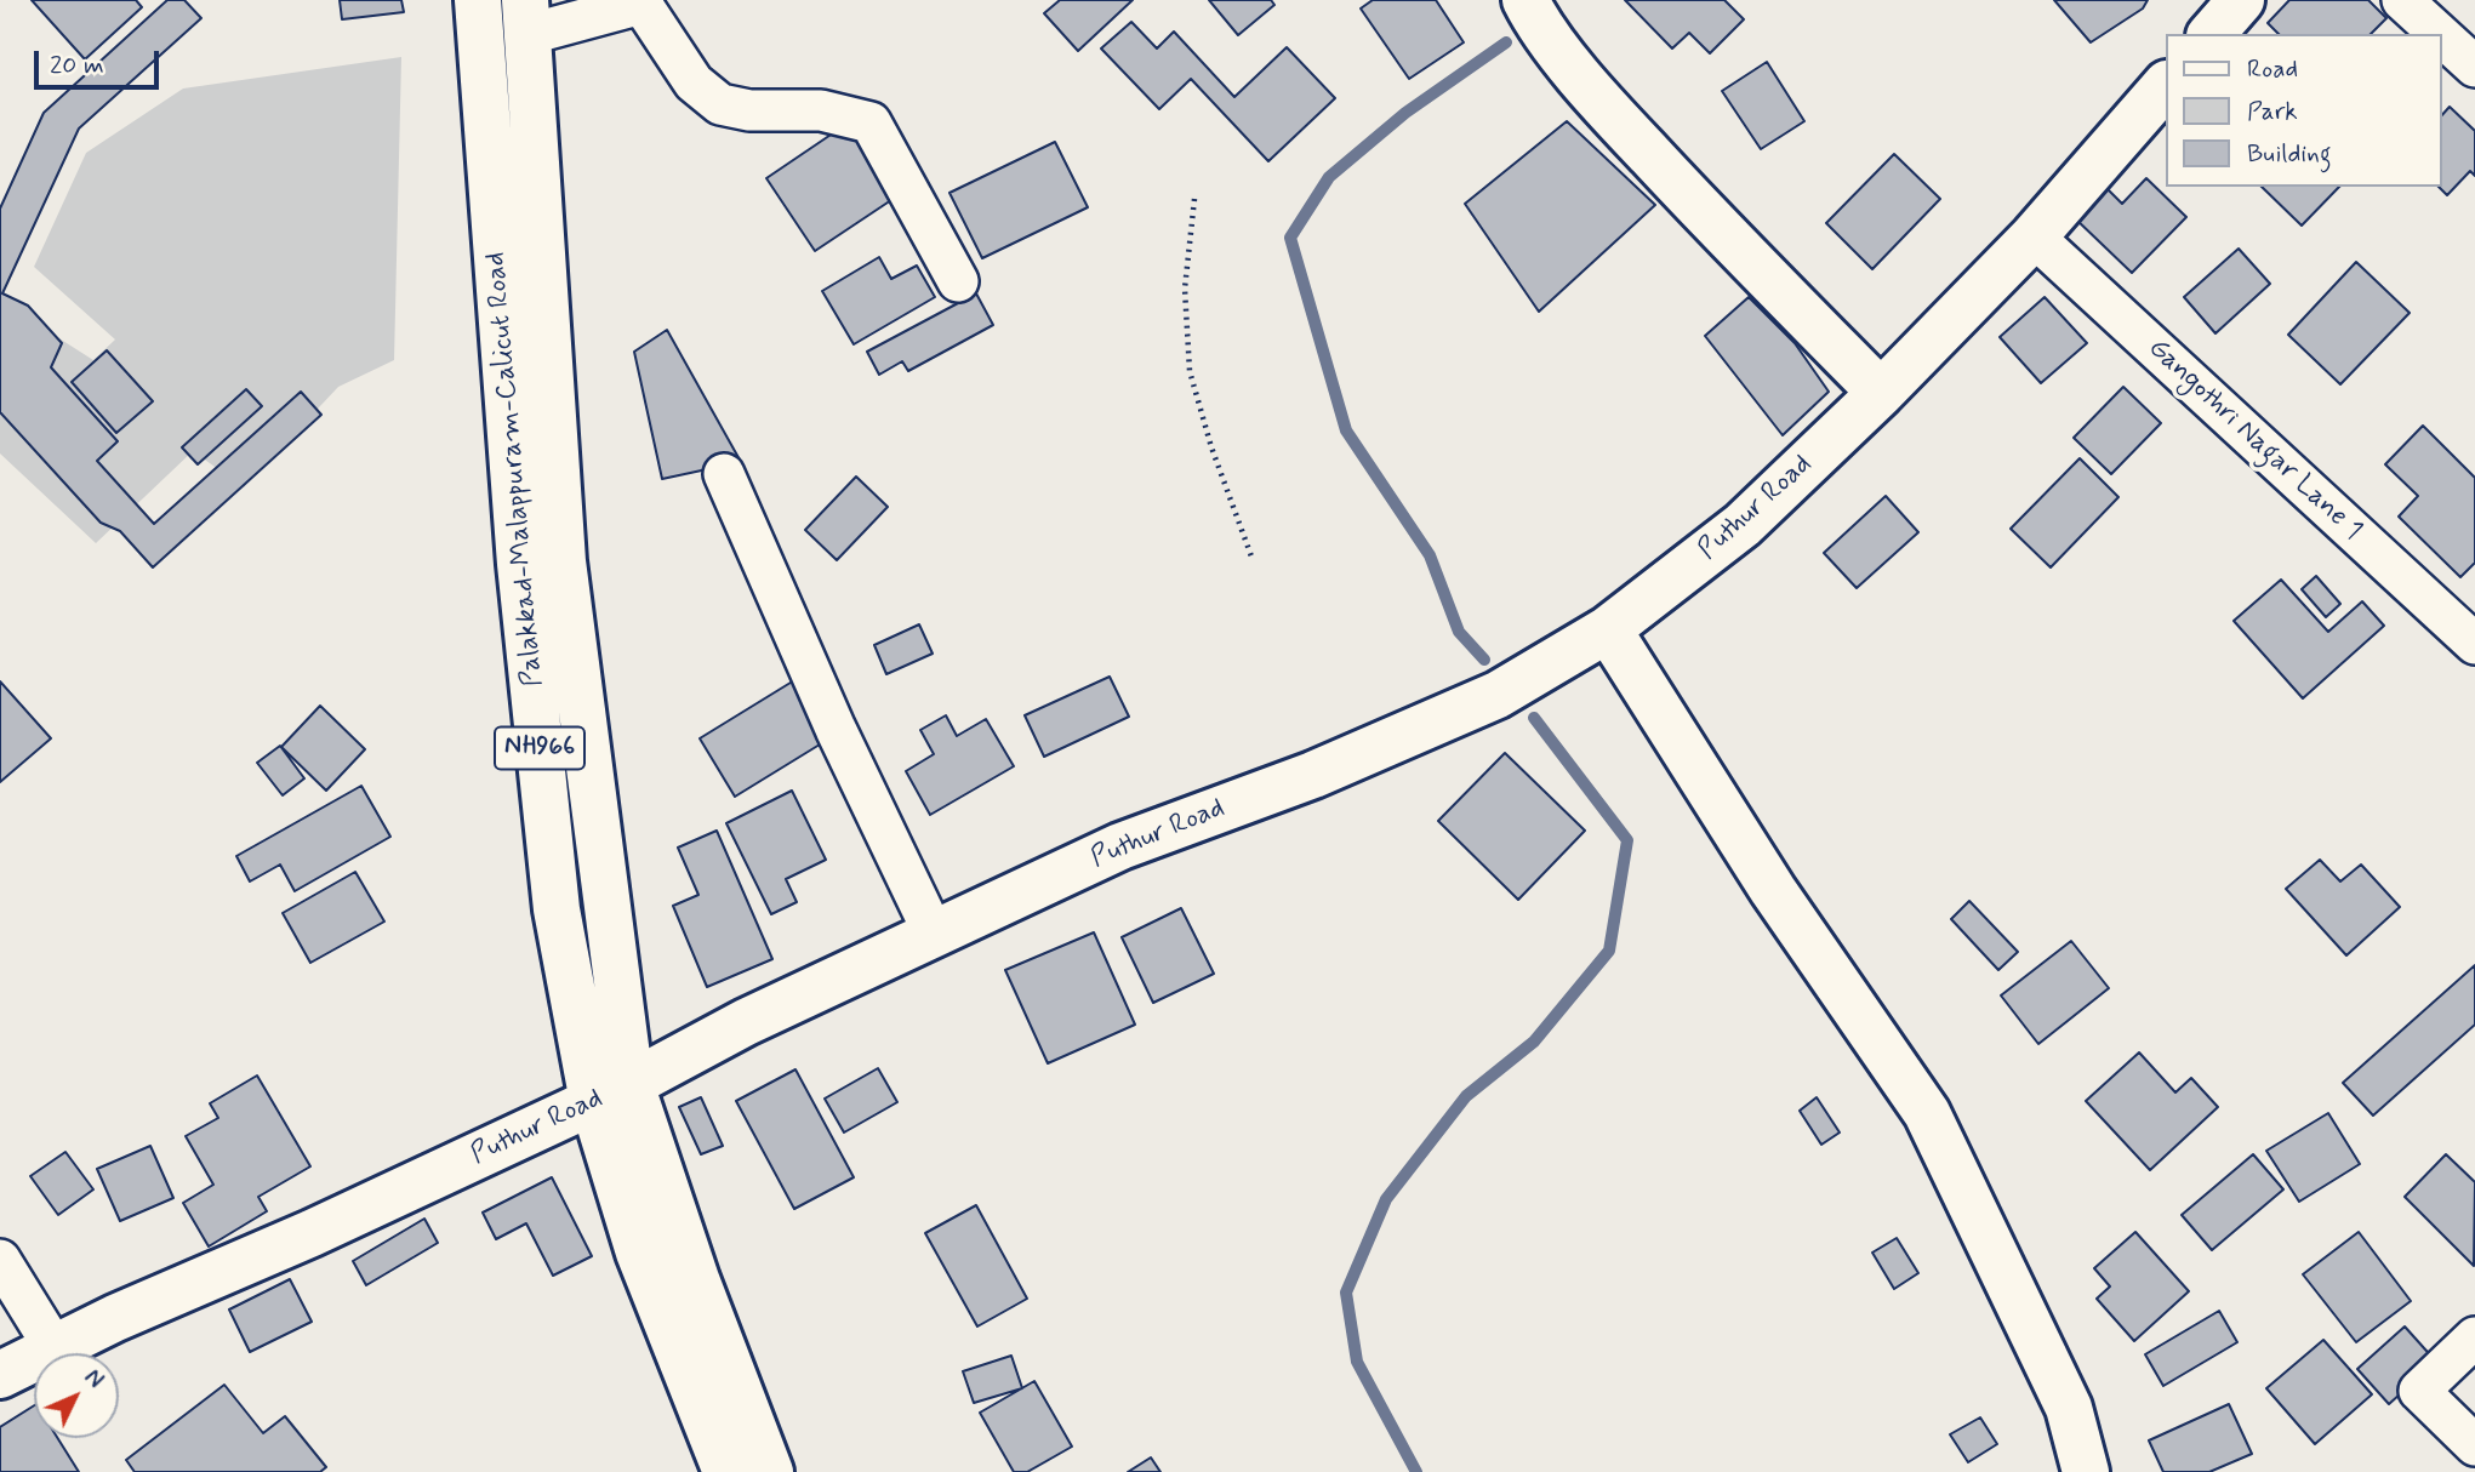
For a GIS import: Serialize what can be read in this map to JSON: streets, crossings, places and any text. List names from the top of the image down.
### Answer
{
  "streets": {
    "main road": ["Palakkad-Malappuram-Calicut Road", "Puthur Road", "NH966"],
    "street": ["Gangothri Nagar Lane 1"]
  },
  "crossings": [
    ["Gangothri Nagar Lane 1", "Puthur Road"],
    ["Palakkad-Malappuram-Calicut Road", "Puthur Road"]
  ],
  "legend": ["Road", "Park", "Building"],
  "scale_bar": "20 m",
  "north": "top right"
}
